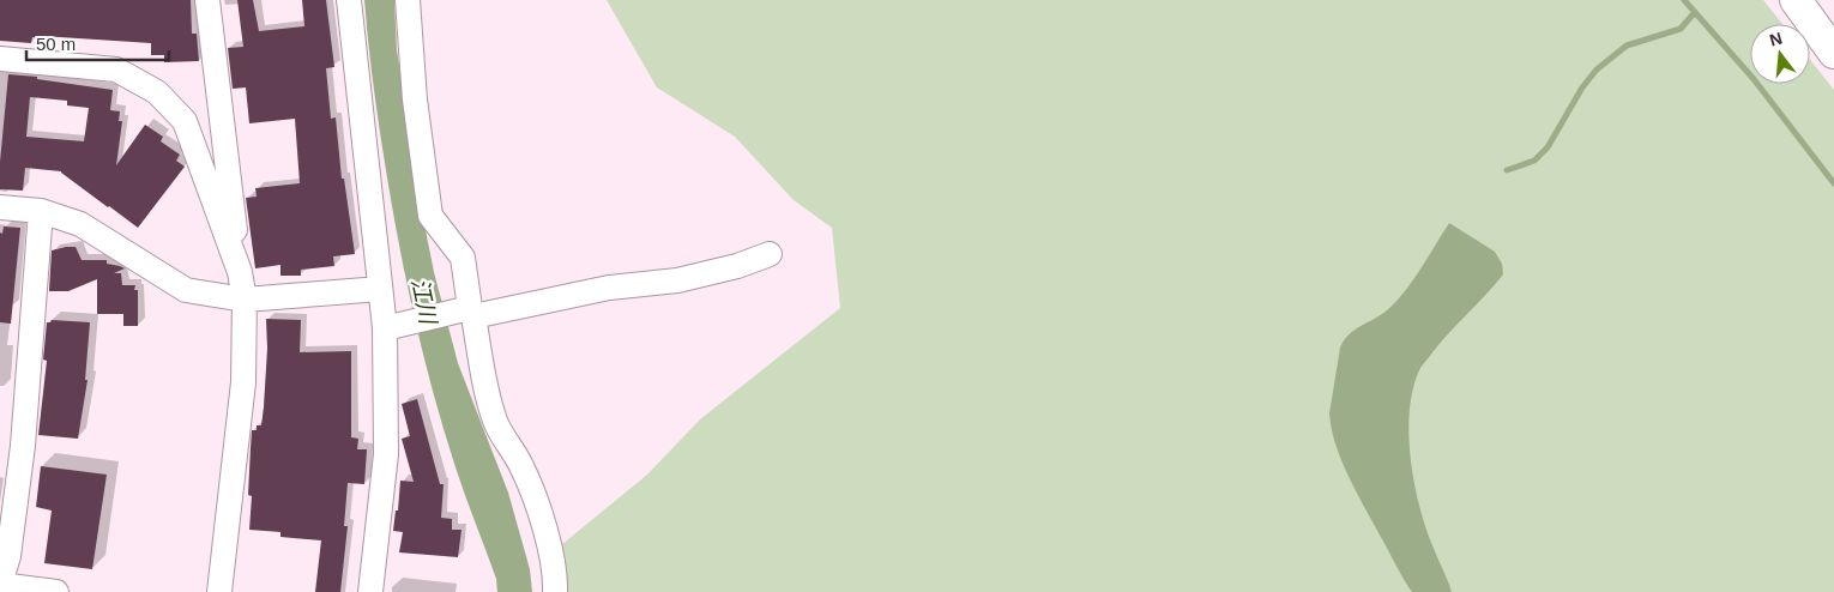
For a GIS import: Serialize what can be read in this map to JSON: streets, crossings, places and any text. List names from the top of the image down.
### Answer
{
  "water": ["江川"],
  "scale_bar": "50 m",
  "north": "top"
}
